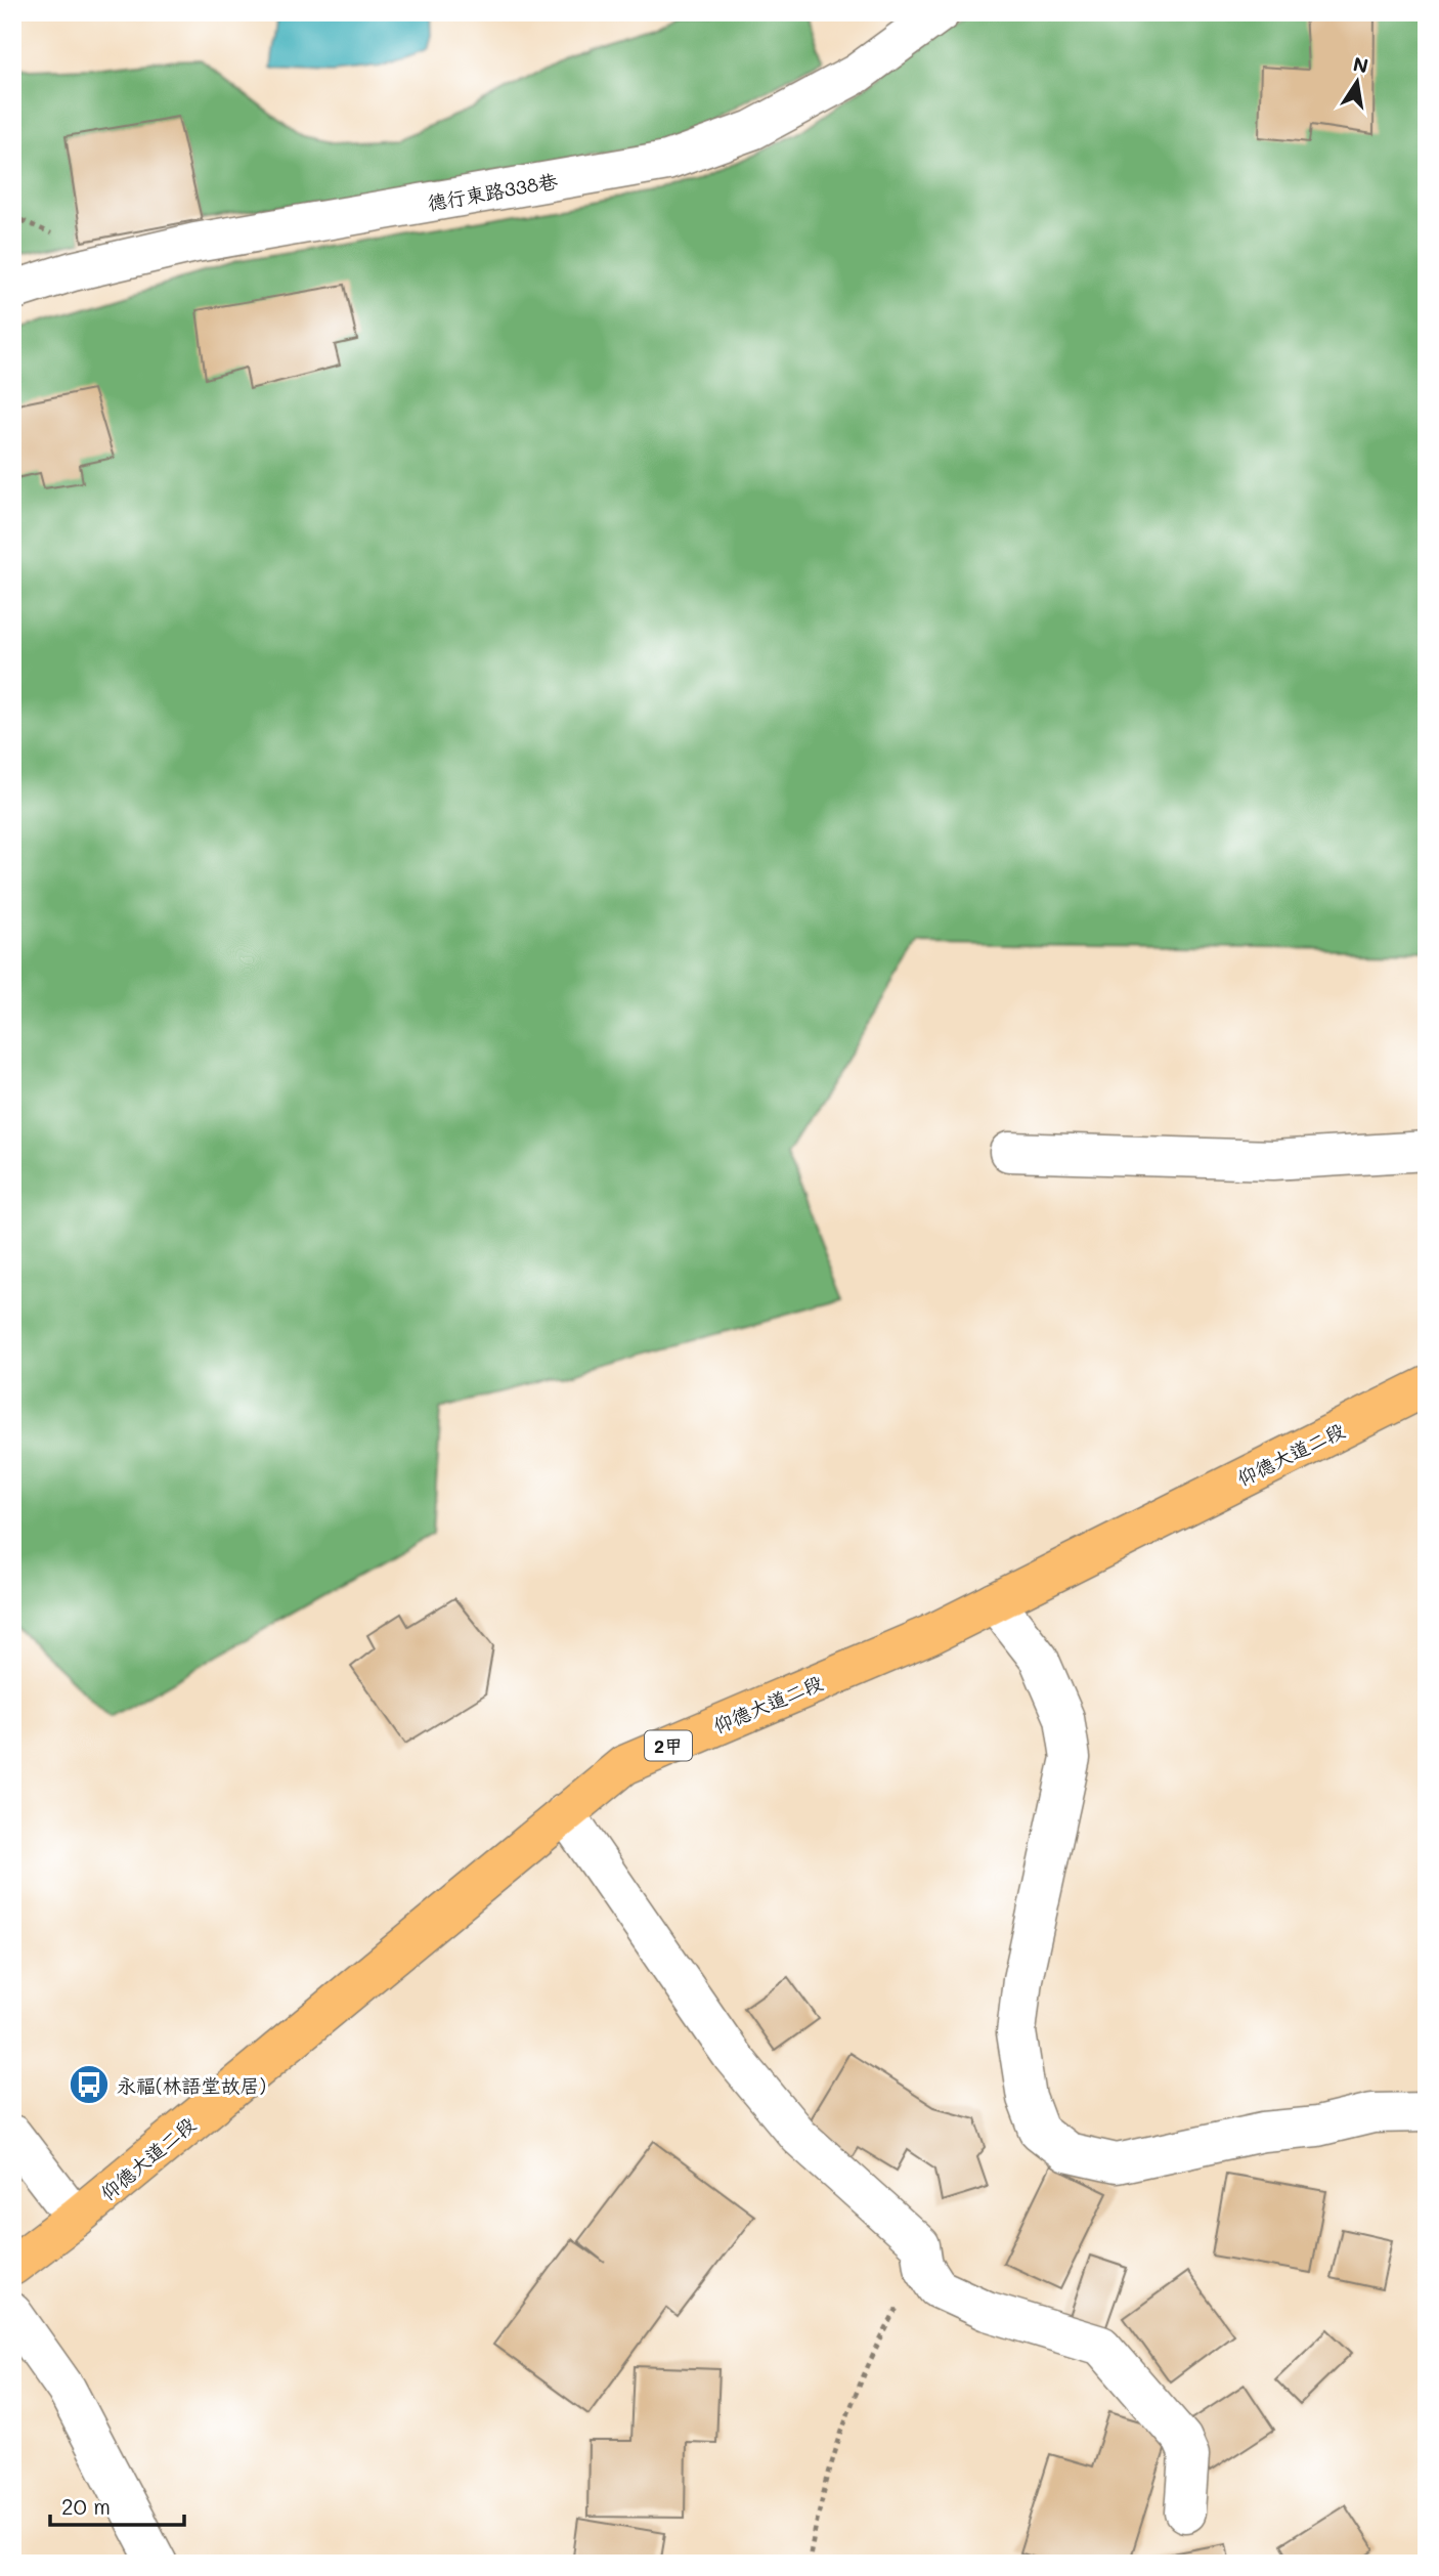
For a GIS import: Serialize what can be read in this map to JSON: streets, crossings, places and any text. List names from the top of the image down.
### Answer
{
  "streets": {
    "main road": ["仰德大道二段", "2甲"],
    "street": ["德行東路338巷"]
  },
  "places": {
    "bus stop": ["永福(林語堂故居)"]
  },
  "scale_bar": "20 m",
  "north": "top"
}
